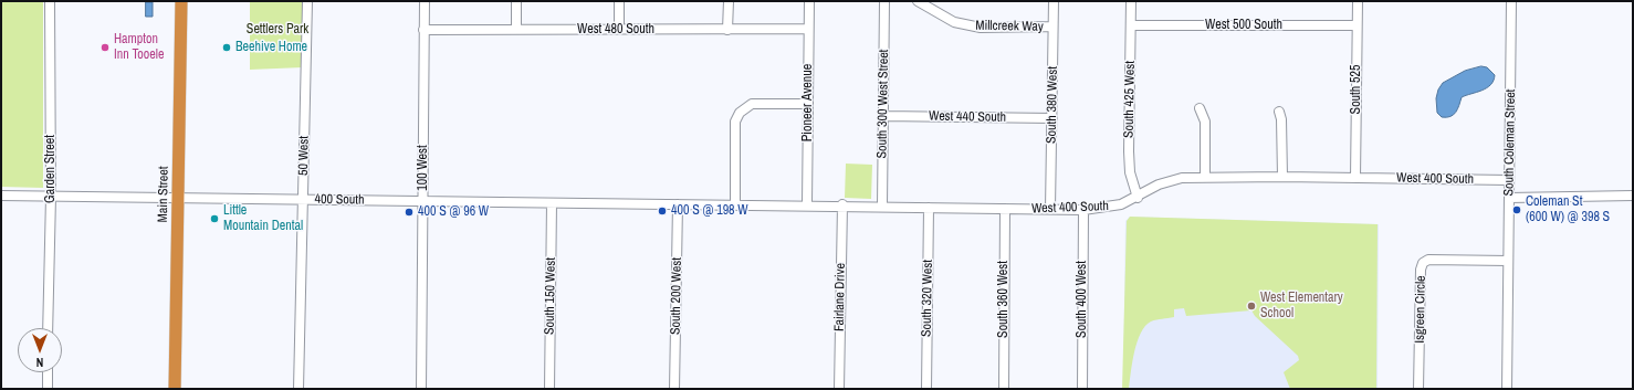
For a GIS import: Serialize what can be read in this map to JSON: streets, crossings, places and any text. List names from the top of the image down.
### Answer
{
  "streets": {
    "highway": ["Main Street"],
    "street": [
      "West 500 South",
      "Millcreek Way",
      "West 480 South",
      "South 525",
      "South 425 West",
      "Pioneer Avenue",
      "South 300 West Street",
      "South 380 West",
      "West 440 South",
      "South Coleman Street",
      "50 West",
      "100 West",
      "Garden Street",
      "West 400 South",
      "400 South",
      "South 150 West",
      "South 200 West",
      "Fairlane Drive",
      "South 320 West",
      "South 360 West",
      "South 400 West",
      "Isgreen Circle"
    ]
  },
  "crossings": [
    ["West 500 South", "South 525"],
    ["West 500 South", "South 425 West"],
    ["Millcreek Way", "South 380 West"],
    ["West 480 South", "Pioneer Avenue"],
    ["West 480 South", "100 West"],
    ["South 525", "West 400 South"],
    ["South 425 West", "West 400 South"],
    ["Pioneer Avenue", "West 400 South"],
    ["South 300 West Street", "West 440 South"],
    ["South 300 West Street", "West 400 South"],
    ["South 380 West", "West 440 South"],
    ["South 380 West", "West 400 South"],
    ["South Coleman Street", "West 400 South"],
    ["South Coleman Street", "Isgreen Circle"],
    ["50 West", "400 South"],
    ["100 West", "400 South"],
    ["Garden Street", "400 South"],
    ["West 400 South", "400 South"],
    ["West 400 South", "South 200 West"],
    ["West 400 South", "Fairlane Drive"],
    ["West 400 South", "South 320 West"],
    ["West 400 South", "South 360 West"],
    ["West 400 South", "South 400 West"],
    ["Main Street", "400 South"],
    ["400 South", "South 150 West"],
    ["400 South", "South 200 West"]
  ],
  "parks": ["Settlers Park"],
  "places": [
    "Hampton Inn Tooele",
    "Beehive Home",
    "Coleman St (600 W) @ 398 S",
    "400 S @ 198 W",
    "400 S @ 96 W",
    "Little Mountain Dental",
    "West Elementary School"
  ],
  "north": "bottom"
}
